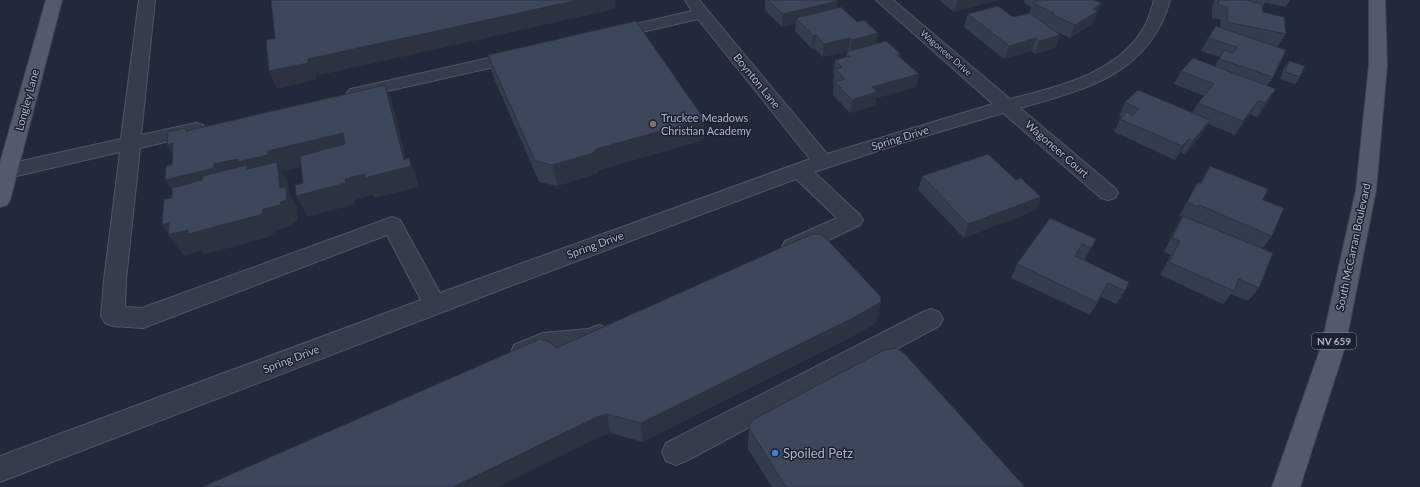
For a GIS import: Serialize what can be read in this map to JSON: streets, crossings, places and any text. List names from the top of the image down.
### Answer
{
  "streets": {
    "main road": ["Longley Lane", "South McCarran Boulevard", "NV 659"],
    "street": [
      "Wagoneer Drive",
      "Boynton Lane",
      "Spring Drive",
      "Wagoneer Court"
    ]
  },
  "crossings": [
    ["Wagoneer Drive", "Spring Drive"],
    ["Wagoneer Drive", "Wagoneer Court"],
    ["Boynton Lane", "Spring Drive"],
    ["Spring Drive", "Wagoneer Court"]
  ],
  "places": ["Truckee Meadows Christian Academy", "Spoiled Petz"]
}
